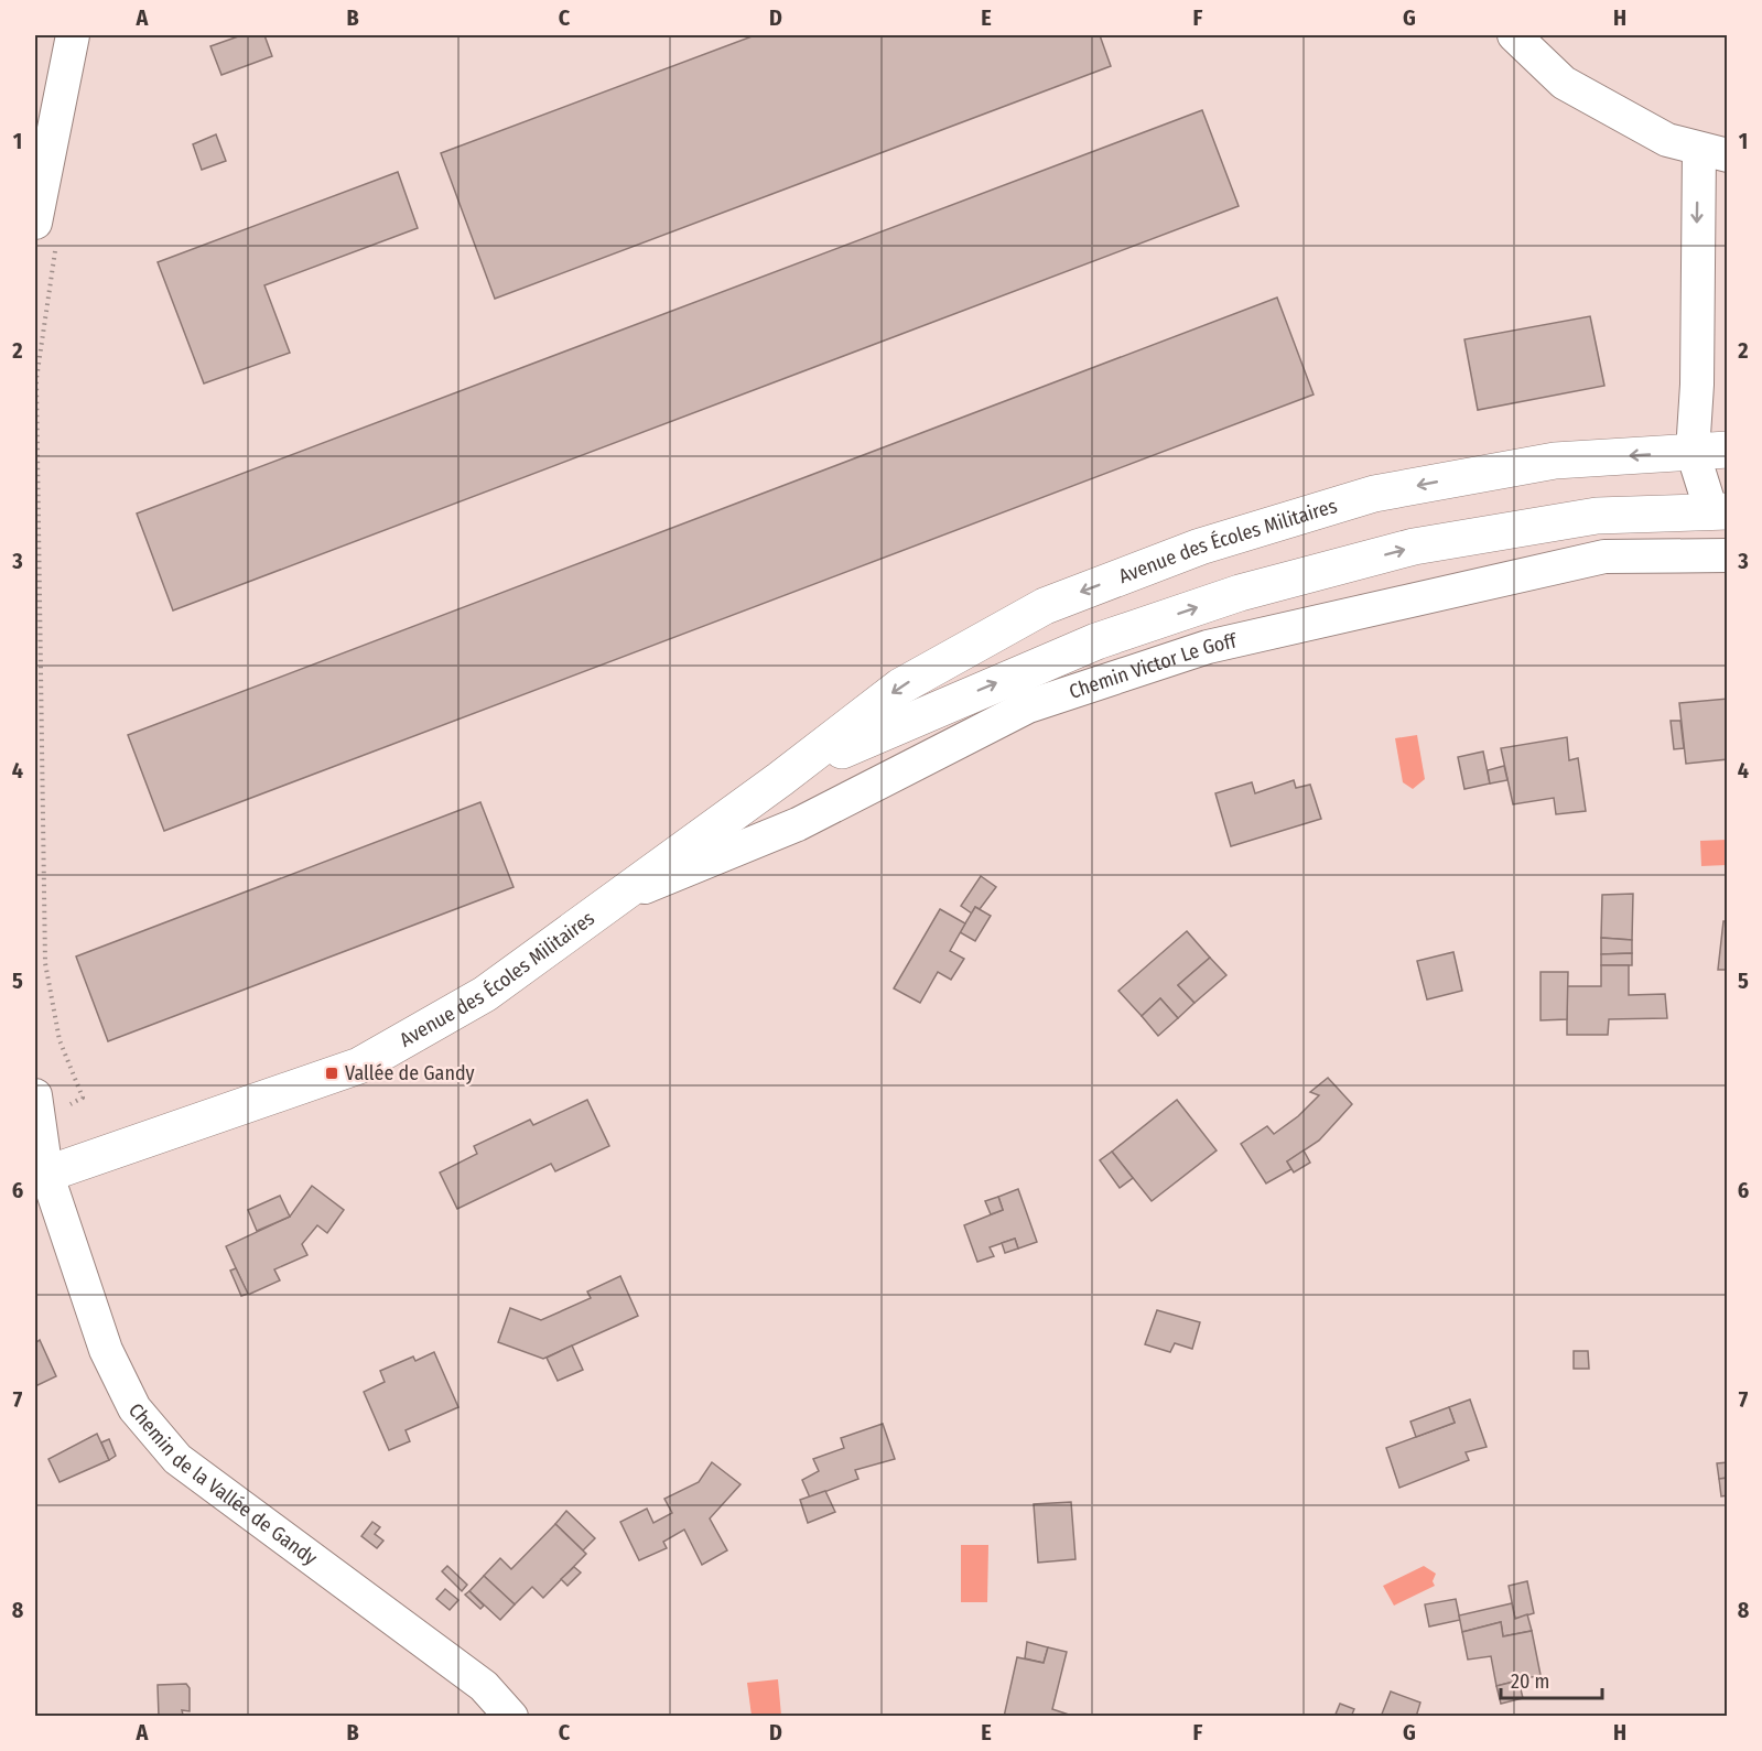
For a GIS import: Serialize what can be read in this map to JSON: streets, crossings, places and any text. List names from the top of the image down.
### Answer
{
  "streets": {
    "street": ["Avenue des Écoles Militaires", "Chemin Victor Le Goff", "Chemin de la Vallée de Gandy"]
  },
  "crossings": [
    ["Avenue des Écoles Militaires", "Chemin Victor Le Goff"],
    ["Avenue des Écoles Militaires", "Chemin de la Vallée de Gandy"]
  ],
  "places": {
    "transit": ["Vallée de Gandy"]
  },
  "scale_bar": "20 m",
  "grid": {
    "columns": [
      "A",
      "B",
      "C",
      "D",
      "E",
      "F",
      "G",
      "H"
    ],
    "rows": [
      "1",
      "2",
      "3",
      "4",
      "5",
      "6",
      "7",
      "8"
    ]
  }
}
